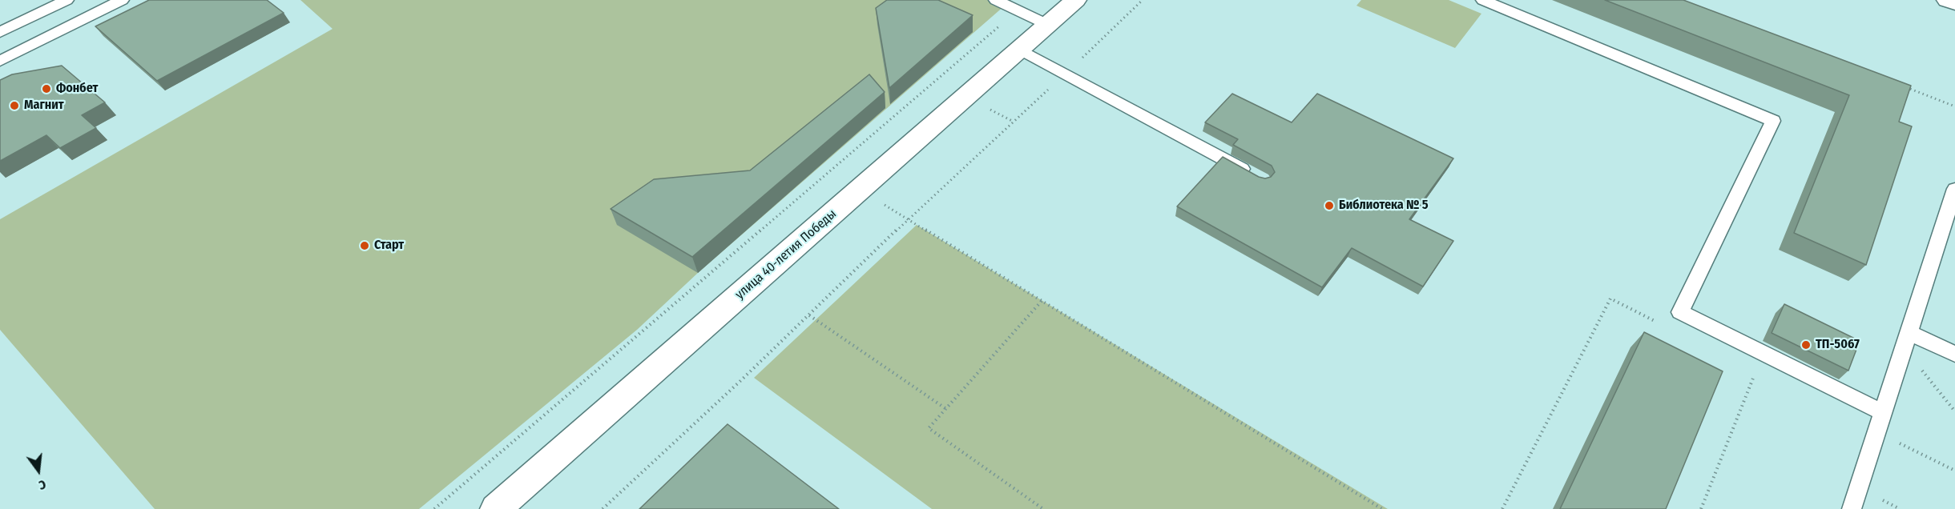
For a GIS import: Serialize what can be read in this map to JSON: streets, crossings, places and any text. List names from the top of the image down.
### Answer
{
  "streets": {
    "street": ["улица 40-летия Победы"]
  },
  "places": [
    "Фонбет",
    "Магнит",
    "Библиотека № 5",
    "Старт",
    "ТП-5067"
  ],
  "north": "bottom"
}
